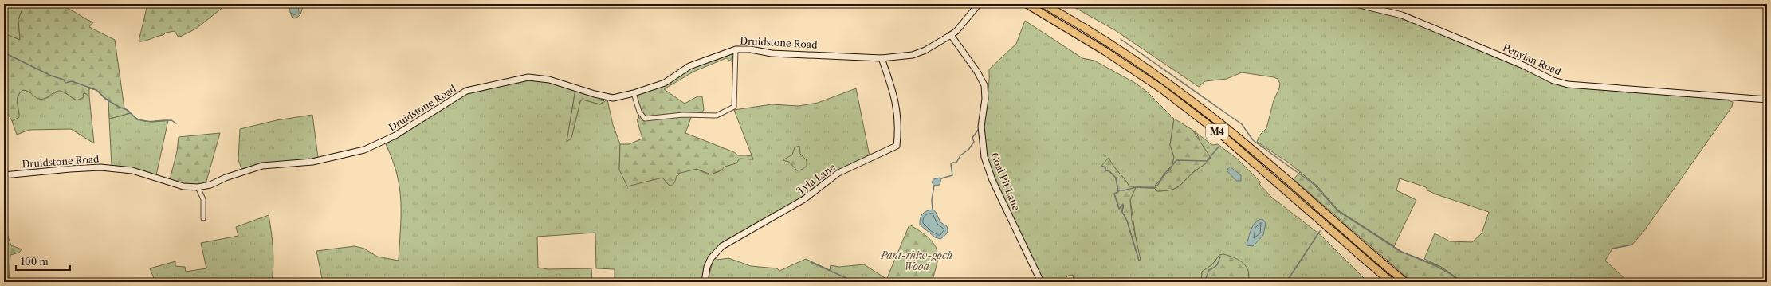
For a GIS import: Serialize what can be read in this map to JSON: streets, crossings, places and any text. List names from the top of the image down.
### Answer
{
  "streets": {
    "highway": ["M4"],
    "street": [
      "Druidstone Road",
      "Penylan Road",
      "Tyla Lane",
      "Coal Pit Lane"
    ]
  },
  "crossings": [
    ["Druidstone Road", "Tyla Lane"],
    ["Druidstone Road", "Coal Pit Lane"]
  ],
  "parks": ["Pant-rhiw-goch Wood"],
  "scale_bar": "100 m"
}
